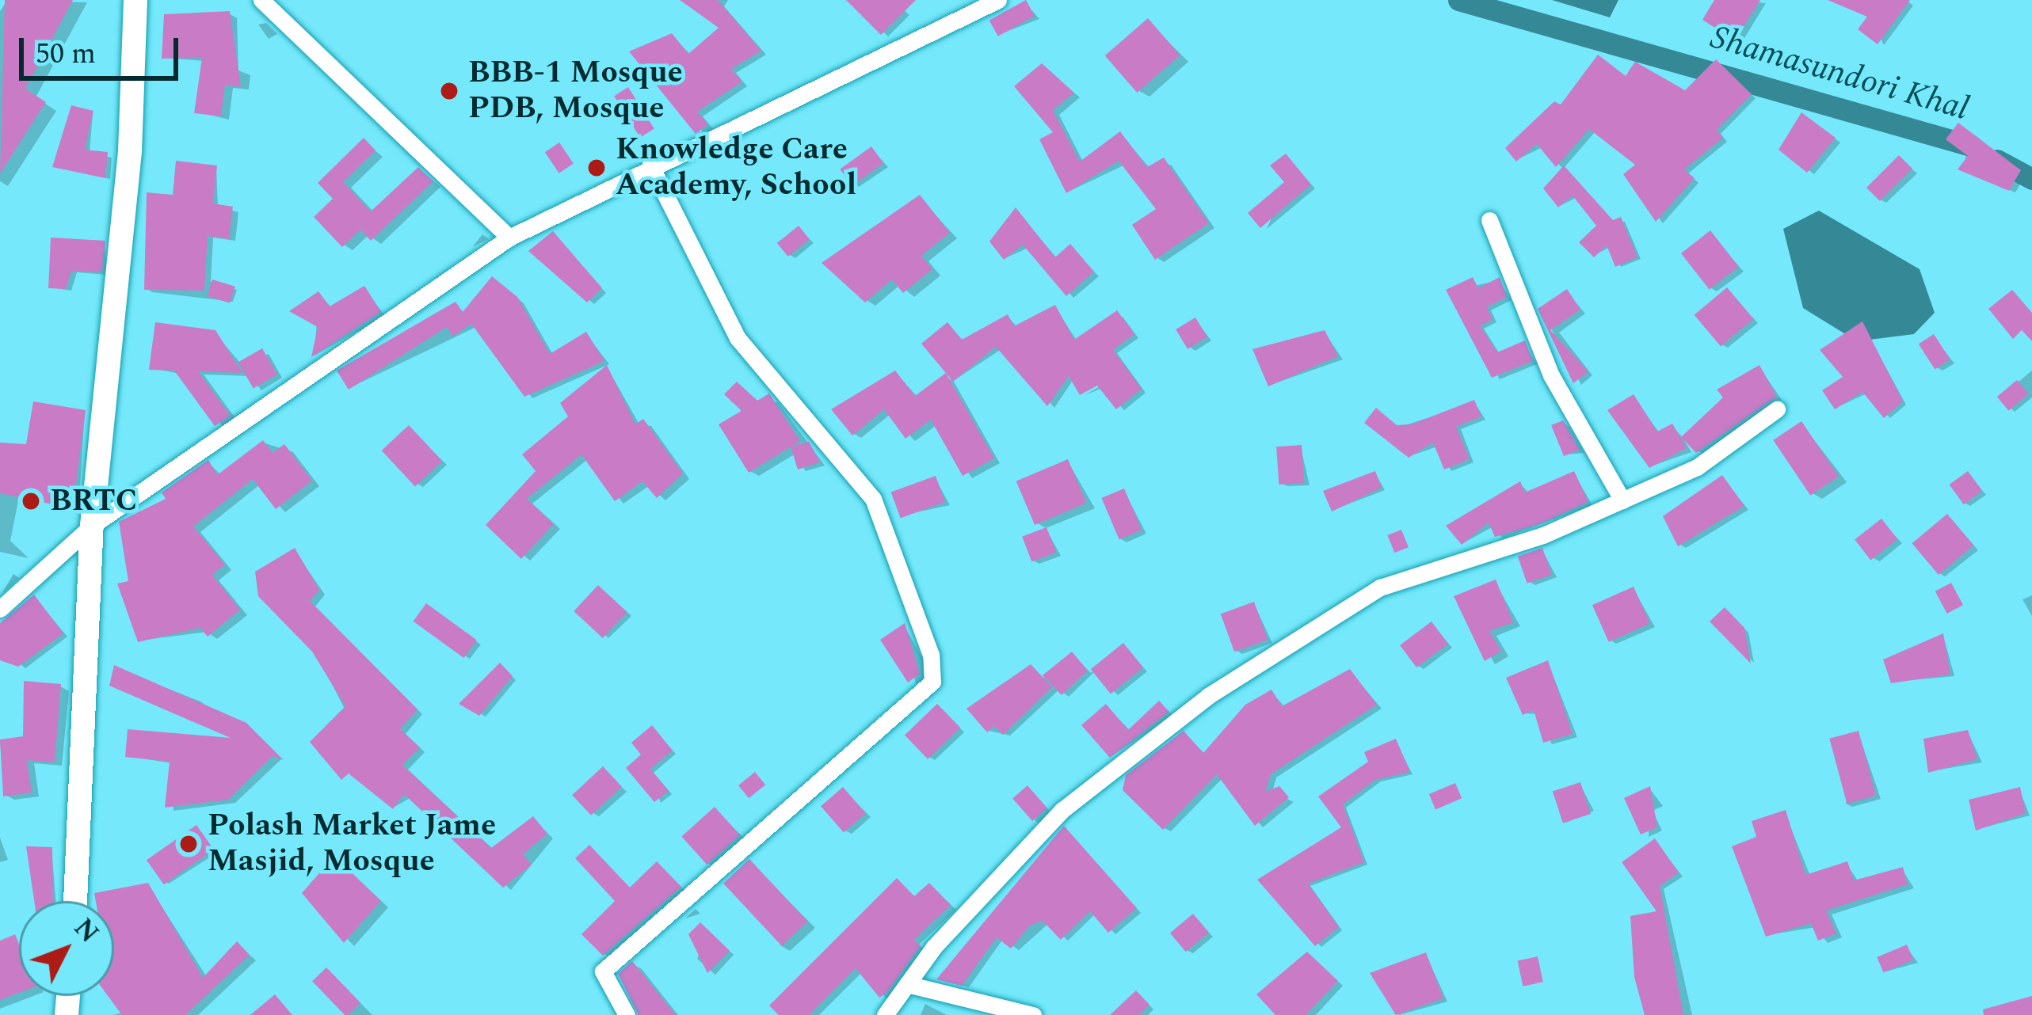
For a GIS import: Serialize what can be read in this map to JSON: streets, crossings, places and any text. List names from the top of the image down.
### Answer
{
  "water": ["Shamasundori Khal"],
  "places": [
    "BBB-1 Mosque PDB, Mosque",
    "Knowledge Care Academy, School",
    "BRTC",
    "Polash Market Jame Masjid, Mosque"
  ],
  "scale_bar": "50 m",
  "north": "top right"
}
